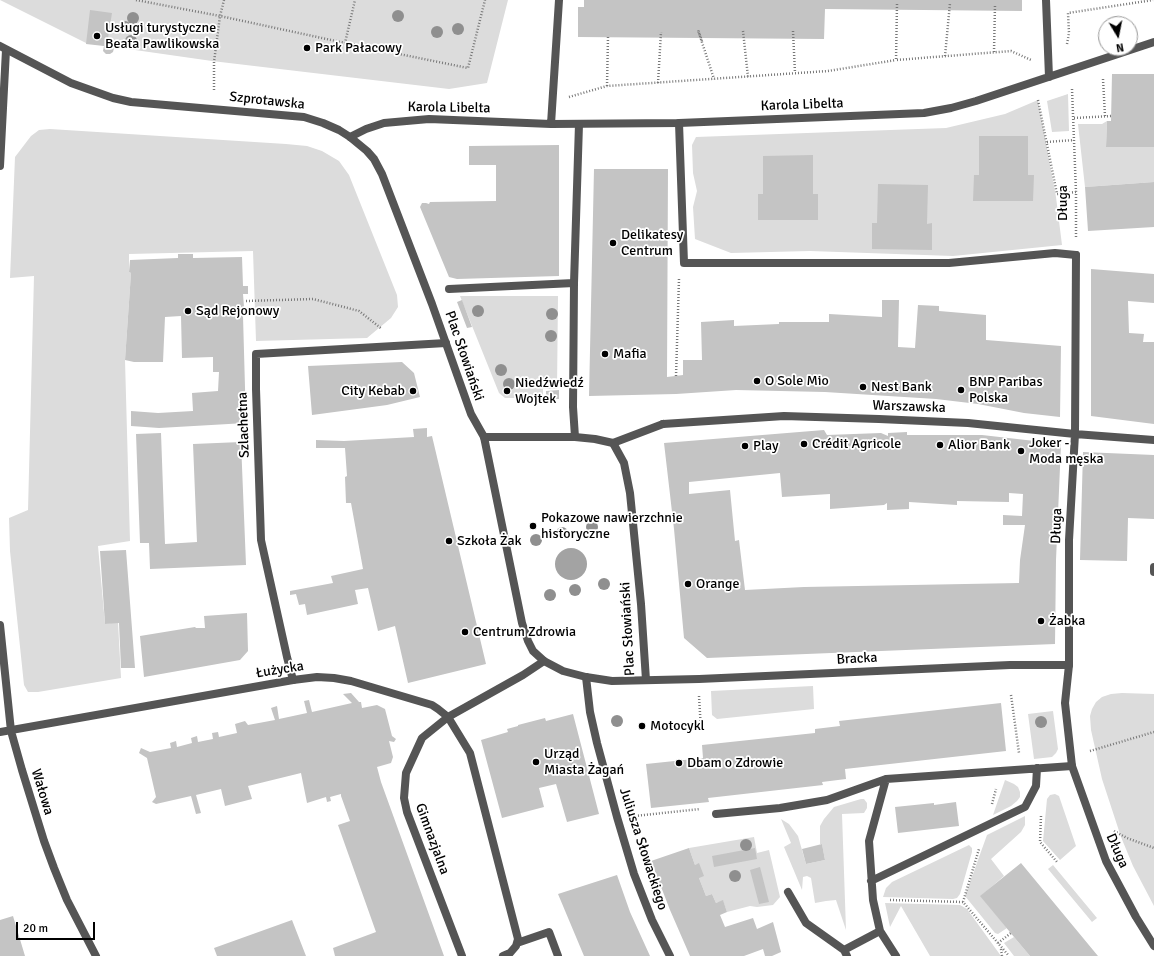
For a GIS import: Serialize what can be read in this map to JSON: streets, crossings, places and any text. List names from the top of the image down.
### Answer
{
  "streets": {
    "street": [
      "Szprotawska",
      "Karola Libelta",
      "Długa",
      "Plac Słowiański",
      "Warszawska",
      "Szlachetna",
      "Bracka",
      "Łużycka",
      "Wałowa",
      "Gimnazjalna",
      "Juliusza Słowackiego"
    ]
  },
  "crossings": [
    ["Szprotawska", "Karola Libelta"],
    ["Szprotawska", "Plac Słowiański"],
    ["Długa", "Warszawska"],
    ["Długa", "Bracka"],
    ["Plac Słowiański", "Warszawska"],
    ["Plac Słowiański", "Szlachetna"],
    ["Plac Słowiański", "Bracka"],
    ["Plac Słowiański", "Juliusza Słowackiego"],
    ["Szlachetna", "Łużycka"],
    ["Łużycka", "Wałowa"],
    ["Łużycka", "Gimnazjalna"]
  ],
  "places": [
    "Usługi turystyczne Beata Pawlikowska",
    "Park Pałacowy",
    "Delikatesy Centrum",
    "Sąd Rejonowy",
    "Mafia",
    "O Sole Mio",
    "Nest Bank",
    "BNP Paribas Polska",
    "City Kebab",
    "Niedźwiedź Wojtek",
    "Crédit Agricole",
    "Alior Bank",
    "Play",
    "Joker - Moda męska",
    "Pokazowe nawierzchnie historyczne",
    "Szkoła Żak",
    "Orange",
    "Żabka",
    "Centrum Zdrowia",
    "Motocykl",
    "Urząd Miasta Żagań",
    "Dbam o Zdrowie"
  ],
  "scale_bar": "20 m",
  "north": "bottom"
}
